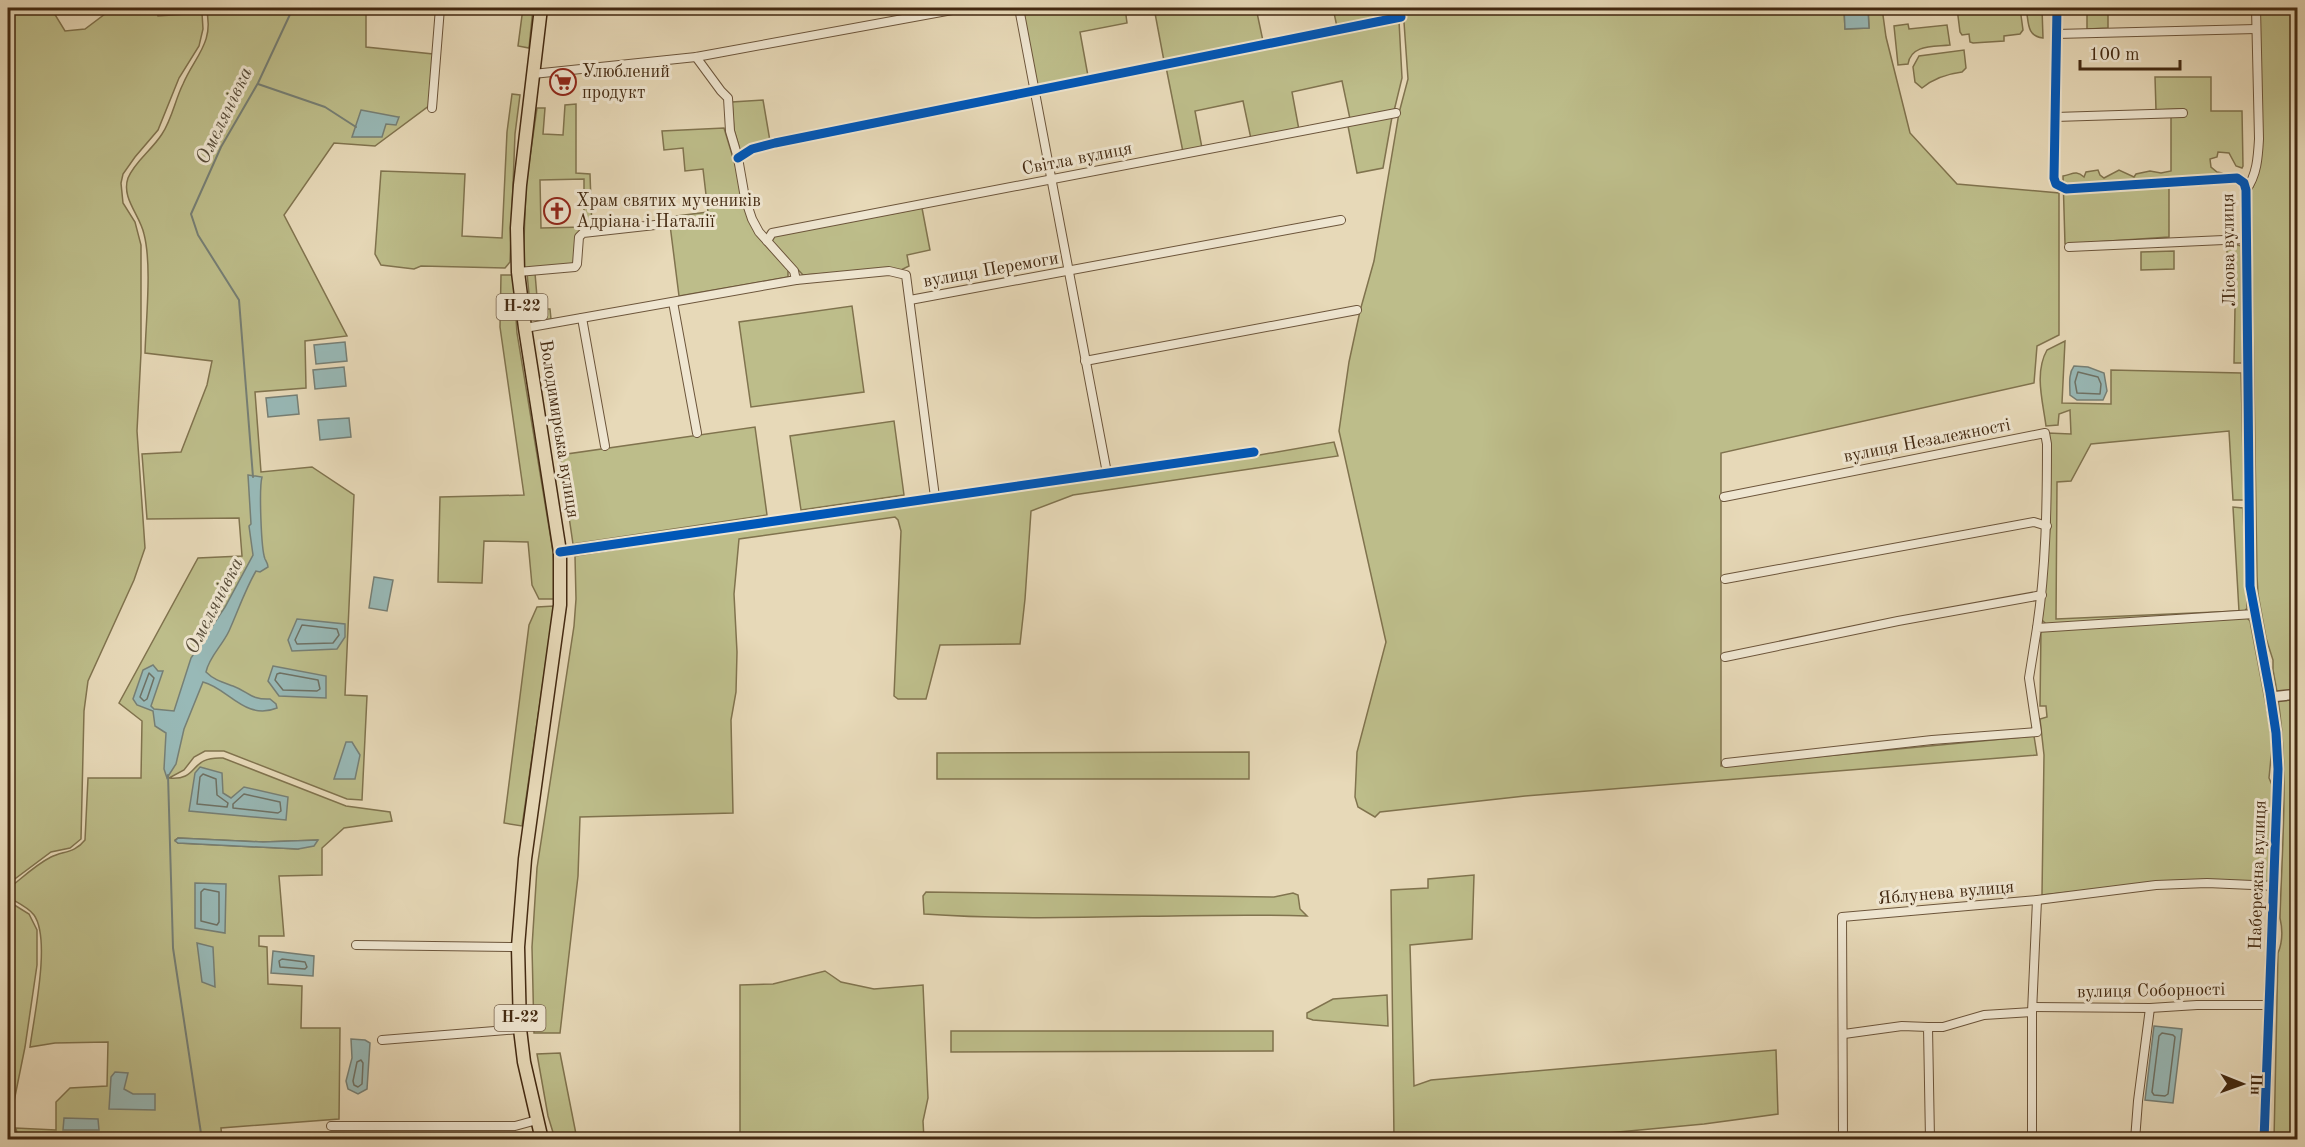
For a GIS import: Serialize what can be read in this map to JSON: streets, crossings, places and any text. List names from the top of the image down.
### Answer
{
  "streets": {
    "main road": ["Н-22", "Володимирська вулиця"],
    "street": [
      "Світла вулиця",
      "Лісова вулиця",
      "вулиця Перемоги",
      "вулиця Незалежності",
      "Набережна вулиця",
      "Яблунева вулиця",
      "вулиця Соборності"
    ]
  },
  "crossings": [
    ["Лісова вулиця", "Набережна вулиця"],
    ["вулиця Перемоги", "Володимирська вулиця"],
    ["Н-22", "Володимирська вулиця"],
    ["Набережна вулиця", "Яблунева вулиця"],
    ["Набережна вулиця", "вулиця Соборності"],
    ["Яблунева вулиця", "вулиця Соборності"]
  ],
  "water": ["Омелянівка"],
  "places": {
    "supermarket": ["Улюблений продукт"],
    "church": ["Храм святих мучеників Адріана і Наталії"]
  },
  "scale_bar": "100 m",
  "north": "right"
}
